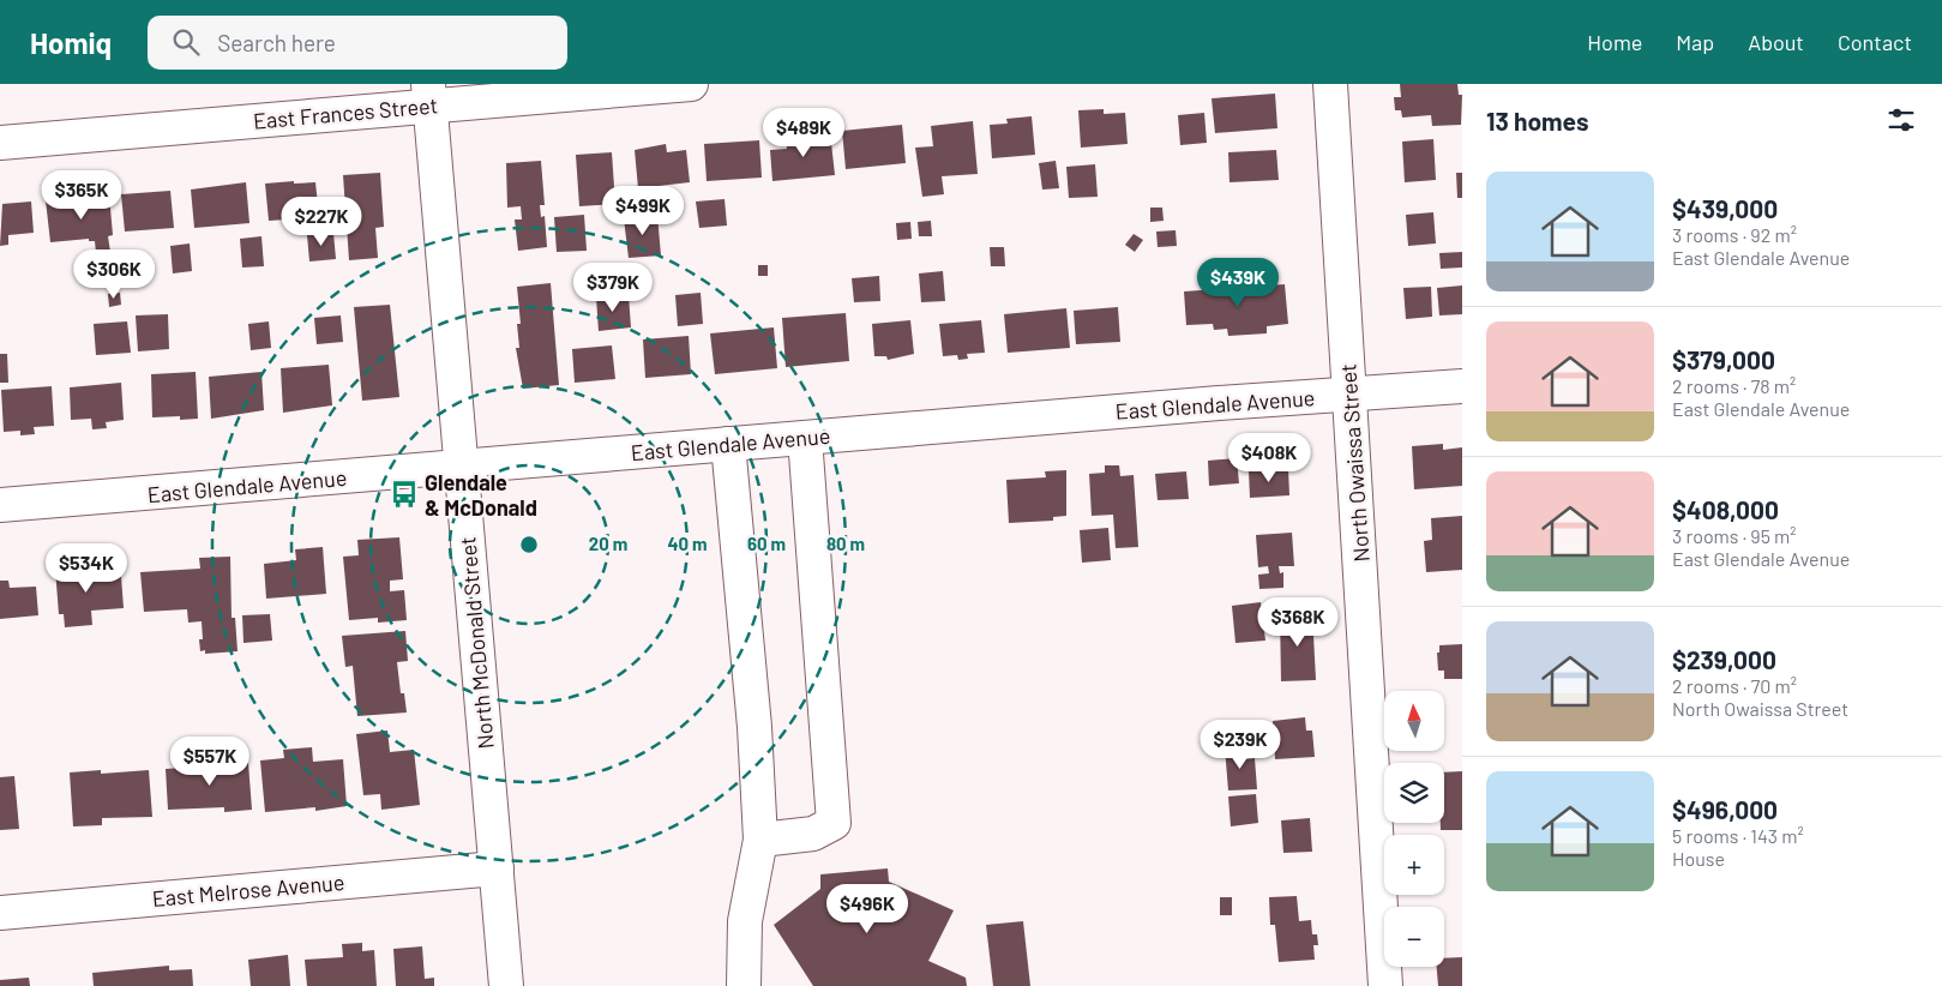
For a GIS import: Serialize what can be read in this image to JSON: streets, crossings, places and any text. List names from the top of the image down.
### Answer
{
  "streets": {
    "street": [
      "East Frances Street",
      "East Glendale Avenue",
      "North Owaissa Street",
      "North McDonald Street",
      "East Melrose Avenue"
    ]
  },
  "crossings": [
    ["East Frances Street", "North McDonald Street"],
    ["East Glendale Avenue", "North Owaissa Street"],
    ["East Glendale Avenue", "North McDonald Street"],
    ["North McDonald Street", "East Melrose Avenue"]
  ],
  "places": {
    "bus stop": ["Glendale & McDonald"]
  },
  "north": "top",
  "page": {
    "header": "Homiq",
    "search": "Search here",
    "nav": [
      "Home",
      "Map",
      "About",
      "Contact"
    ],
    "heading": "13 homes",
    "price": [
      "$489K",
      "$365K",
      "$499K",
      "$227K",
      "$306K",
      "$439K",
      "$379K",
      "$408K",
      "$534K",
      "$368K",
      "$239K",
      "$557K",
      "$496K"
    ],
    "list": [
      {
        "name": "$439,000",
        "note": "3 rooms · 92 m² · East Glendale Avenue"
      },
      {
        "name": "$379,000",
        "note": "2 rooms · 78 m² · East Glendale Avenue"
      },
      {
        "name": "$408,000",
        "note": "3 rooms · 95 m² · East Glendale Avenue"
      },
      {
        "name": "$239,000",
        "note": "2 rooms · 70 m² · North Owaissa Street"
      },
      {
        "name": "$496,000",
        "note": "5 rooms · 143 m² · House"
      }
    ],
    "map_buttons": ["+", "−"]
  },
  "rings": [
    "20 m",
    "40 m",
    "60 m",
    "80 m"
  ]
}
